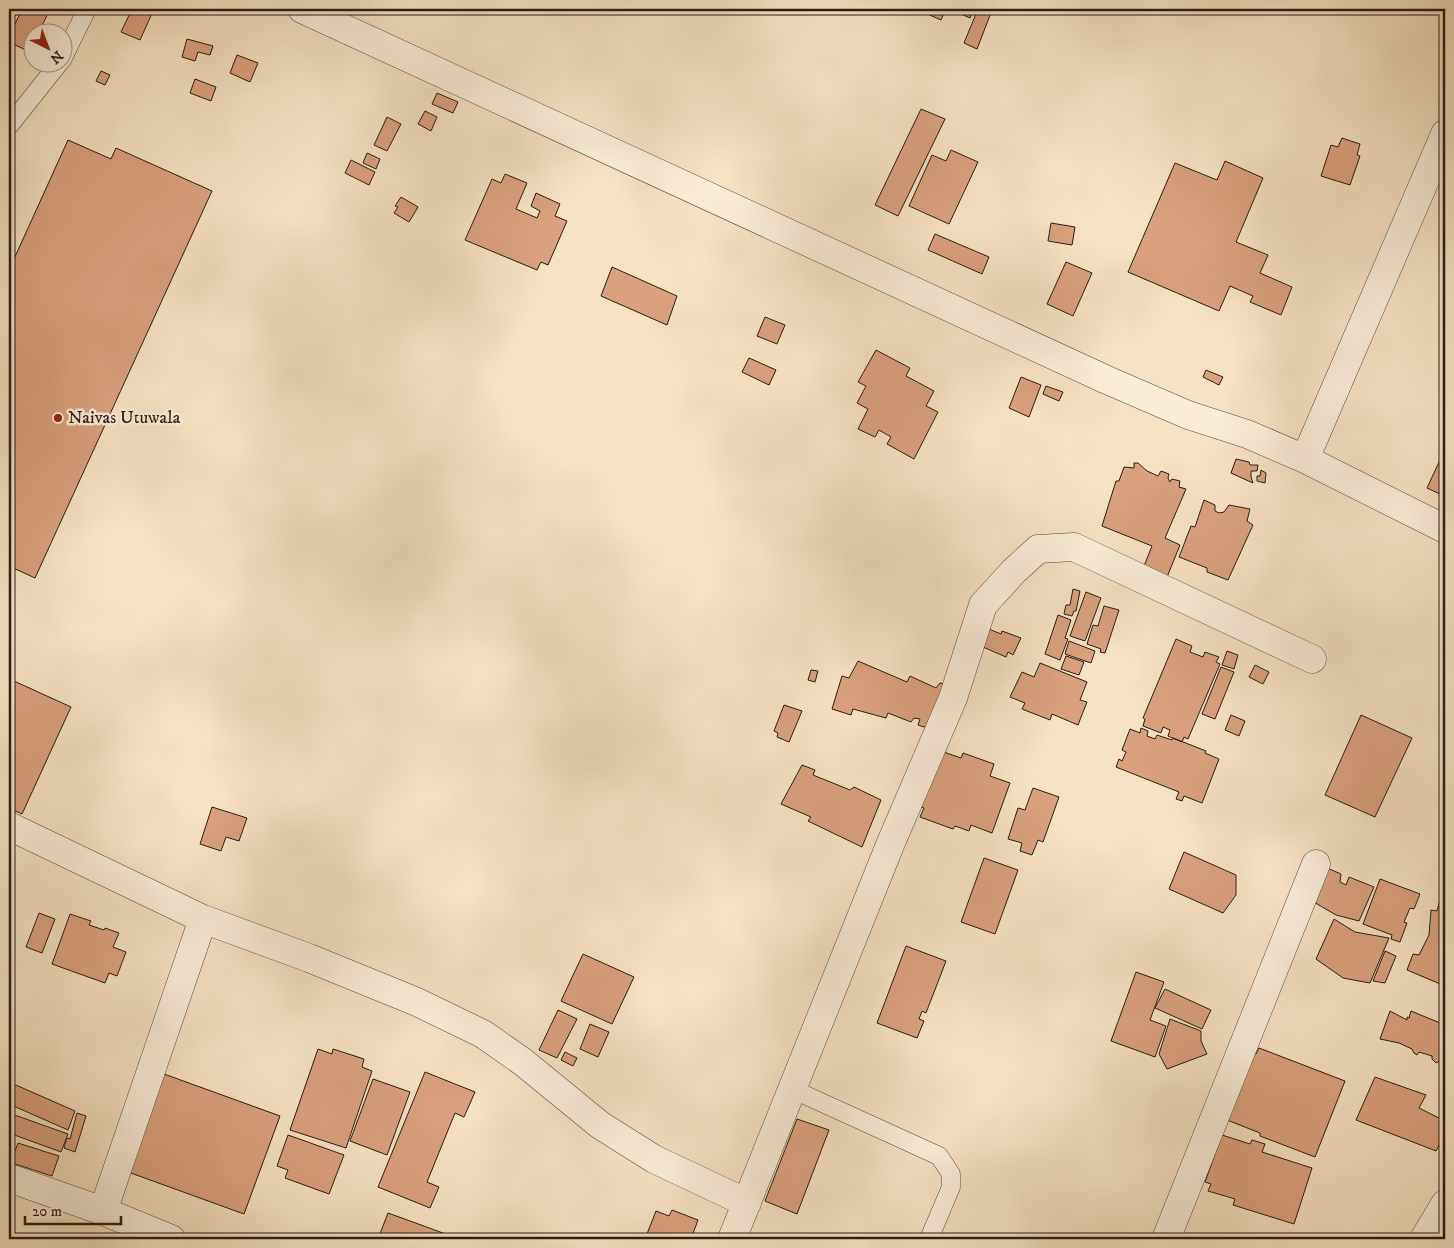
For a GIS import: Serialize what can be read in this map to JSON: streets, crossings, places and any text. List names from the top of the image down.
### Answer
{
  "places": ["Naivas Utuwala"],
  "scale_bar": "20 m",
  "north": "bottom right"
}
